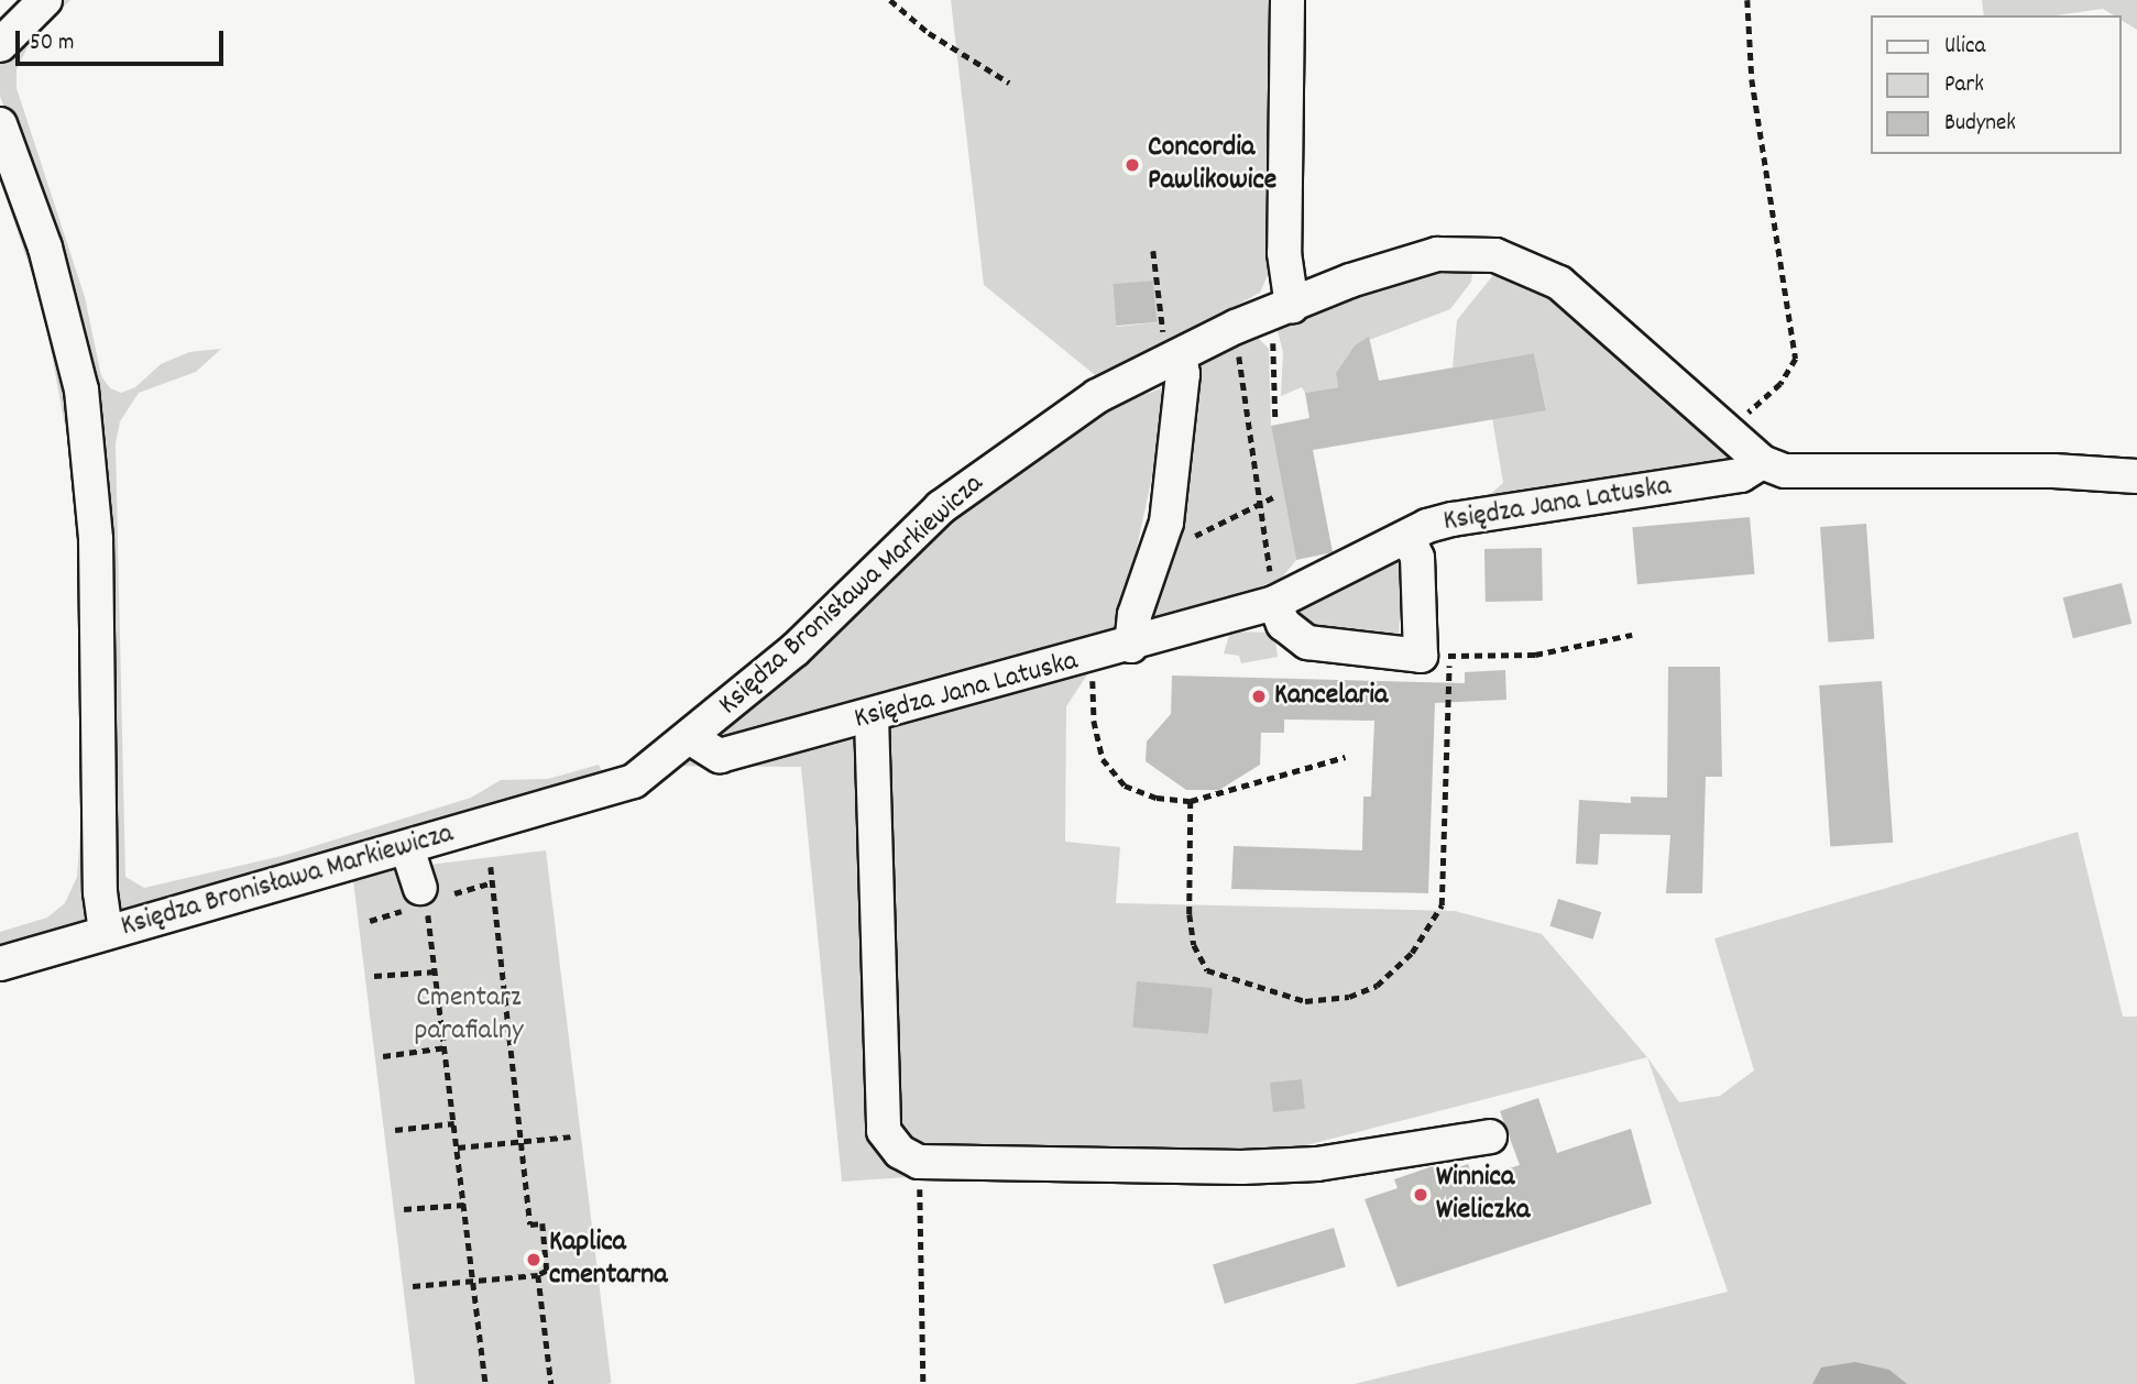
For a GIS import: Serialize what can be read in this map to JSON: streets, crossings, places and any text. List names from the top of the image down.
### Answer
{
  "streets": {
    "street": ["Księdza Jana Latuska", "Księdza Bronisława Markiewicza"]
  },
  "crossings": [
    ["Księdza Jana Latuska", "Księdza Bronisława Markiewicza"]
  ],
  "parks": ["Cmentarz parafialny"],
  "places": [
    "Concordia Pawlikowice",
    "Kancelaria",
    "Winnica Wieliczka",
    "Kaplica cmentarna"
  ],
  "legend": ["Ulica", "Park", "Budynek"],
  "scale_bar": "50 m"
}
